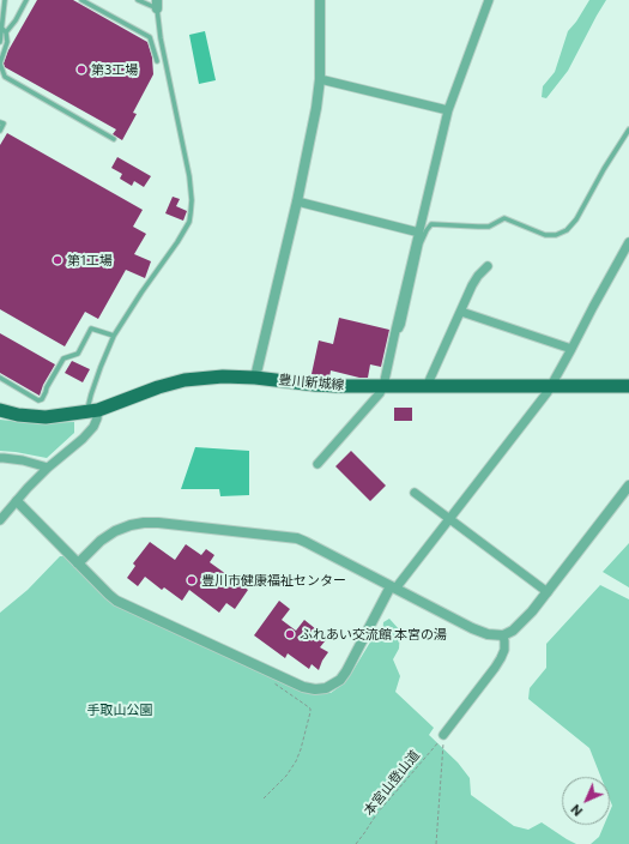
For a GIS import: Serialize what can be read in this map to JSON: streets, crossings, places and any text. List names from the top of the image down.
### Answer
{
  "streets": {
    "main road": ["豊川新城線"],
    "path": ["本宮山登山道"]
  },
  "parks": ["手取山公園"],
  "places": [
    "第3工場",
    "第1工場",
    "豊川市健康福祉センター",
    "ふれあい交流館 本宮の湯"
  ],
  "north": "bottom left"
}
